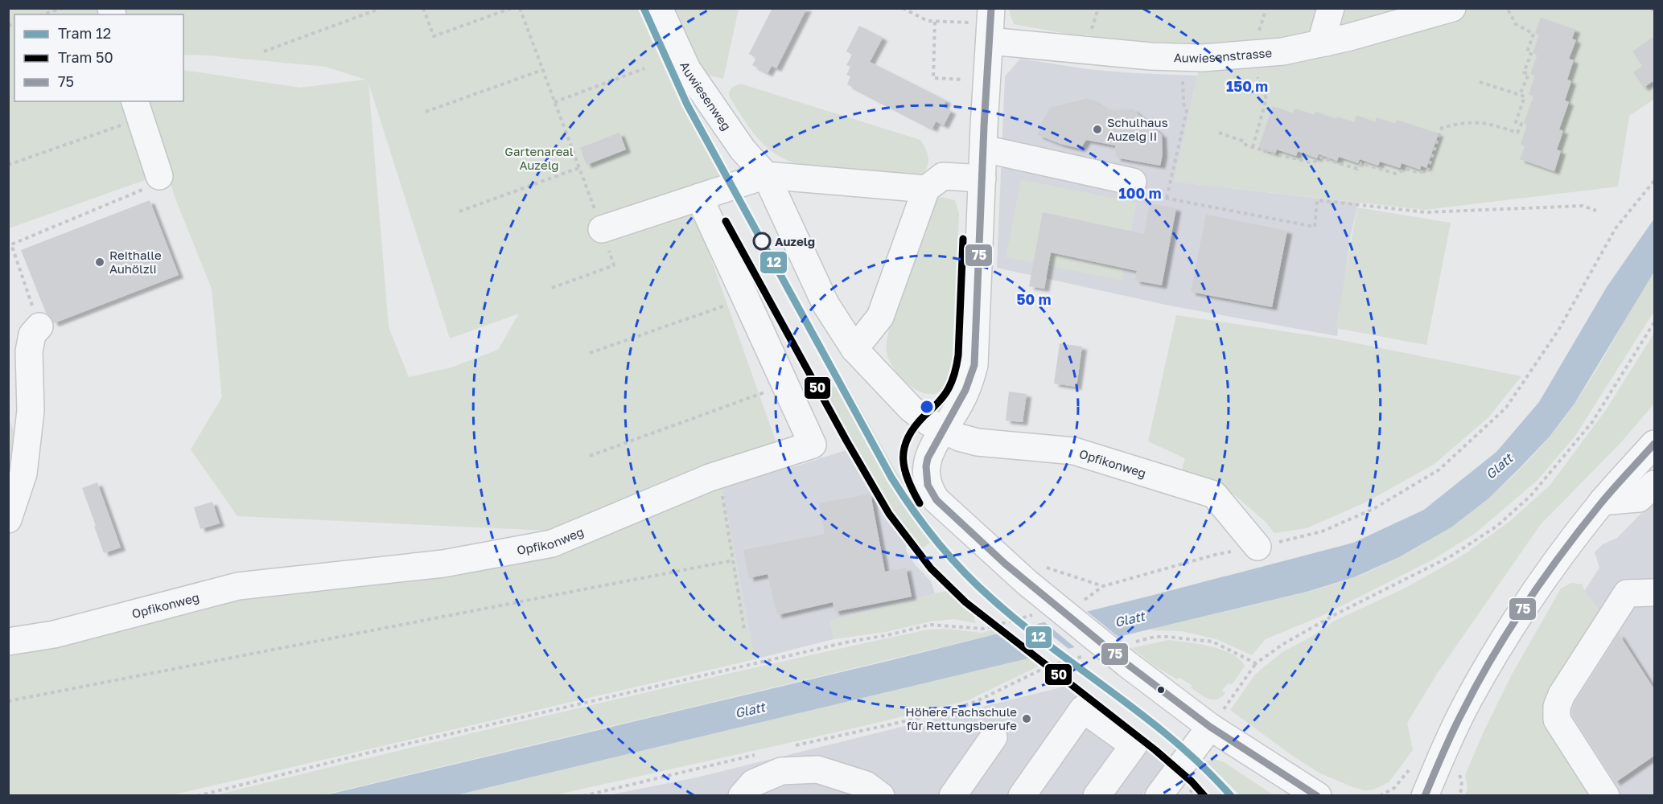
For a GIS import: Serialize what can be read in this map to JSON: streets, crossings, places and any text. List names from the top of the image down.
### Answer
{
  "streets": {
    "street": ["Auwiesenstrasse", "Auwiesenweg", "Opfikonweg"]
  },
  "crossings": [
    ["Auwiesenweg", "Opfikonweg"]
  ],
  "water": ["Glatt"],
  "parks": ["Gartenareal Auzelg"],
  "places": [
    "Schulhaus Auzelg II",
    "Auzelg",
    "Reithalle Auhölzli",
    "Höhere Fachschule für Rettungsberufe"
  ],
  "lines": ["tram line 12", "transit line 75", "tram line 50"],
  "legend": ["Tram 12", "Tram 50", "75"],
  "rings": ["150 m", "100 m", "50 m"]
}
